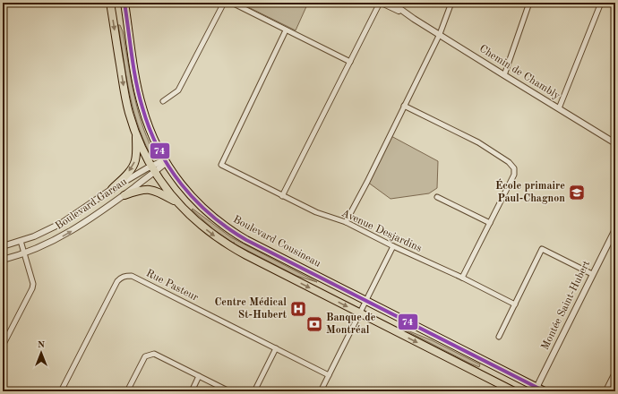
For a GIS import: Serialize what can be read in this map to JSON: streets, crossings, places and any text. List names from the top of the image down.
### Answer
{
  "streets": {
    "main road": ["Boulevard Cousineau"],
    "street": [
      "Chemin de Chambly",
      "Boulevard Gareau",
      "Avenue Desjardins",
      "Rue Pasteur",
      "Montée Saint-Hubert"
    ]
  },
  "crossings": [
    ["Boulevard Gareau", "Boulevard Cousineau"],
    ["Boulevard Cousineau", "Montée Saint-Hubert"]
  ],
  "places": {
    "school or university": ["École primaire Paul-Chagnon"],
    "hospital": ["Centre Médical St-Hubert"],
    "bank": ["Banque de Montréal"]
  },
  "lines": ["transit line 74"],
  "north": "top"
}
